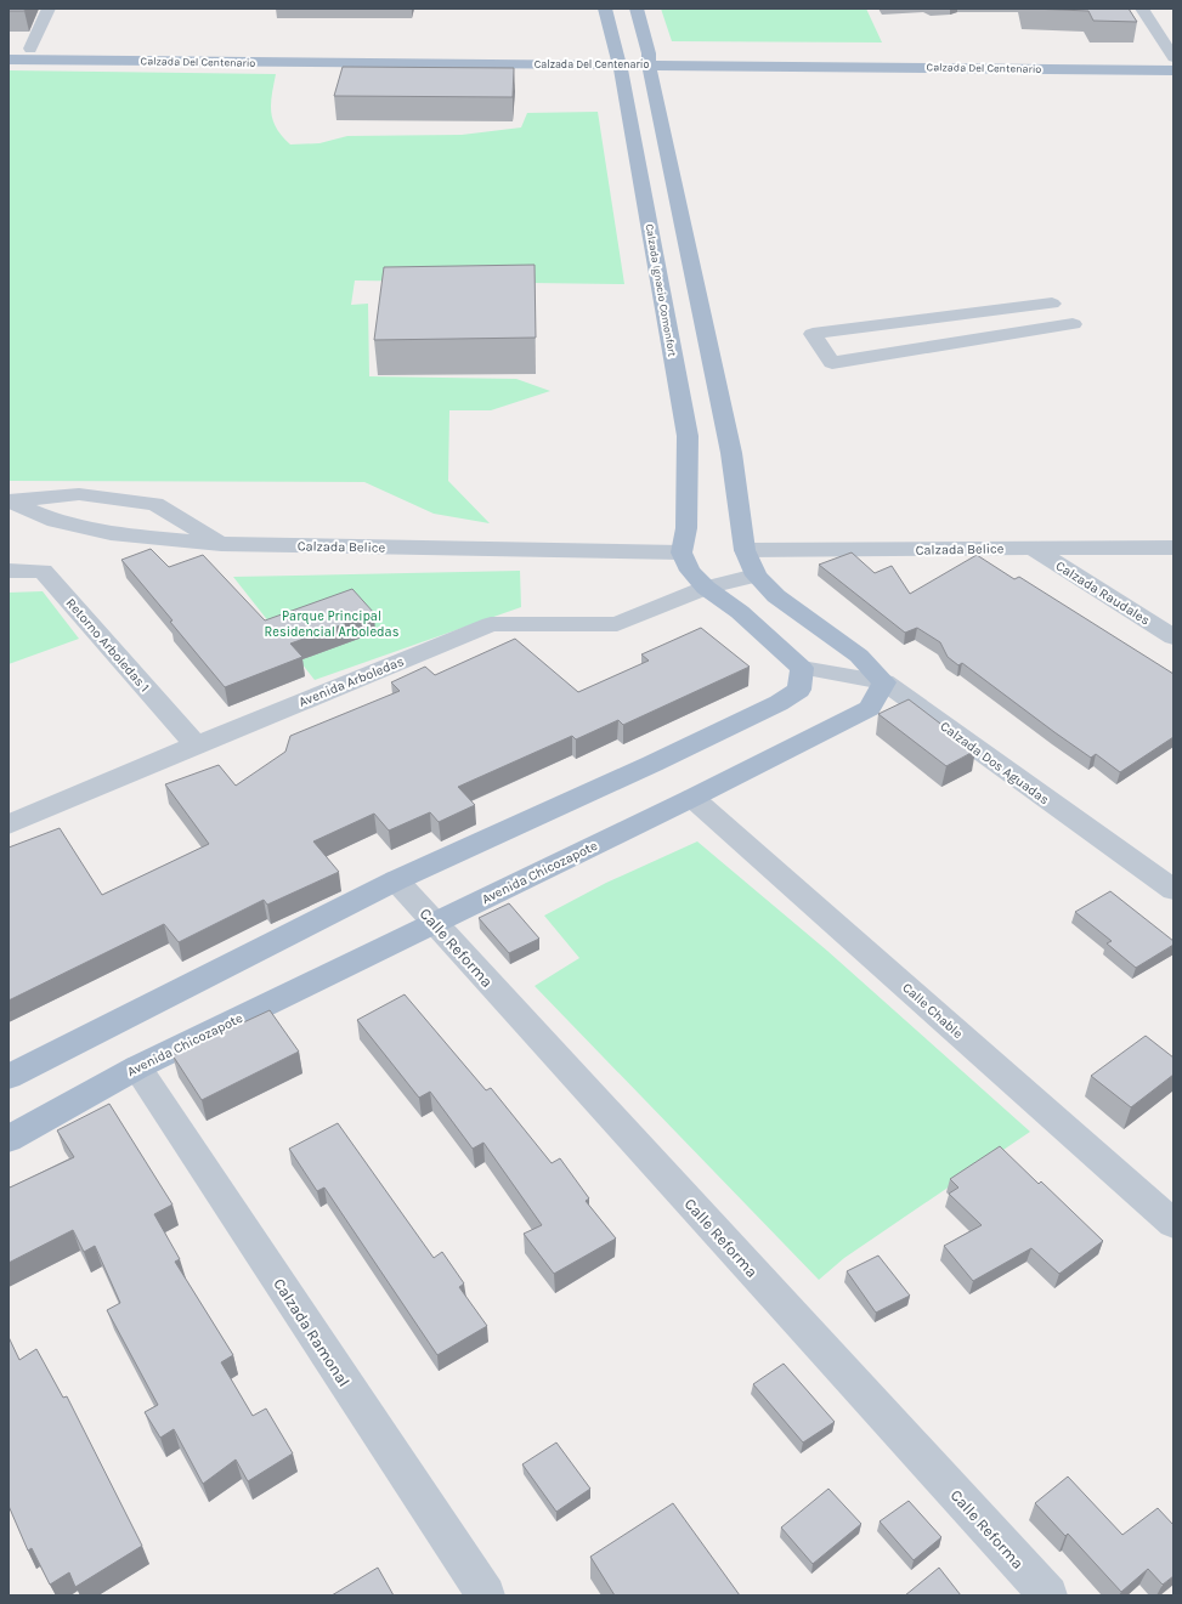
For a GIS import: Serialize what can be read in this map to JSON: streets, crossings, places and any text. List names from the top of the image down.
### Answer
{
  "streets": {
    "main road": ["Calzada Del Centenario", "Calzada Ignacio Comonfort", "Avenida Chicozapote"],
    "street": [
      "Calzada Belice",
      "Calzada Raudales",
      "Retorno Arboledas 1",
      "Avenida Arboledas",
      "Calzada Dos Aguadas",
      "Calle Reforma",
      "Calle Chable",
      "Calzada Ramonal"
    ]
  },
  "crossings": [
    ["Calzada Del Centenario", "Calzada Ignacio Comonfort"],
    ["Calzada Ignacio Comonfort", "Calzada Belice"],
    ["Calzada Ignacio Comonfort", "Avenida Arboledas"],
    ["Calzada Belice", "Calzada Raudales"],
    ["Calzada Belice", "Avenida Arboledas"],
    ["Retorno Arboledas 1", "Avenida Arboledas"],
    ["Calzada Dos Aguadas", "Avenida Chicozapote"],
    ["Avenida Chicozapote", "Calle Reforma"],
    ["Avenida Chicozapote", "Calle Chable"],
    ["Avenida Chicozapote", "Calzada Ramonal"]
  ],
  "parks": ["Parque Principal Residencial Arboledas"]
}
